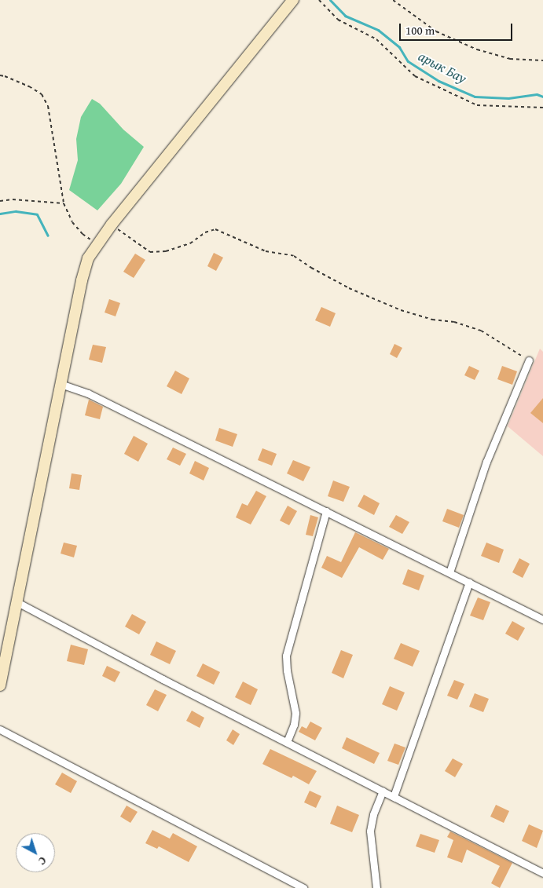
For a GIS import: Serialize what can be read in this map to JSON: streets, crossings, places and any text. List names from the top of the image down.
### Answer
{
  "water": ["арык Бау"],
  "scale_bar": "100 m",
  "north": "bottom right"
}
